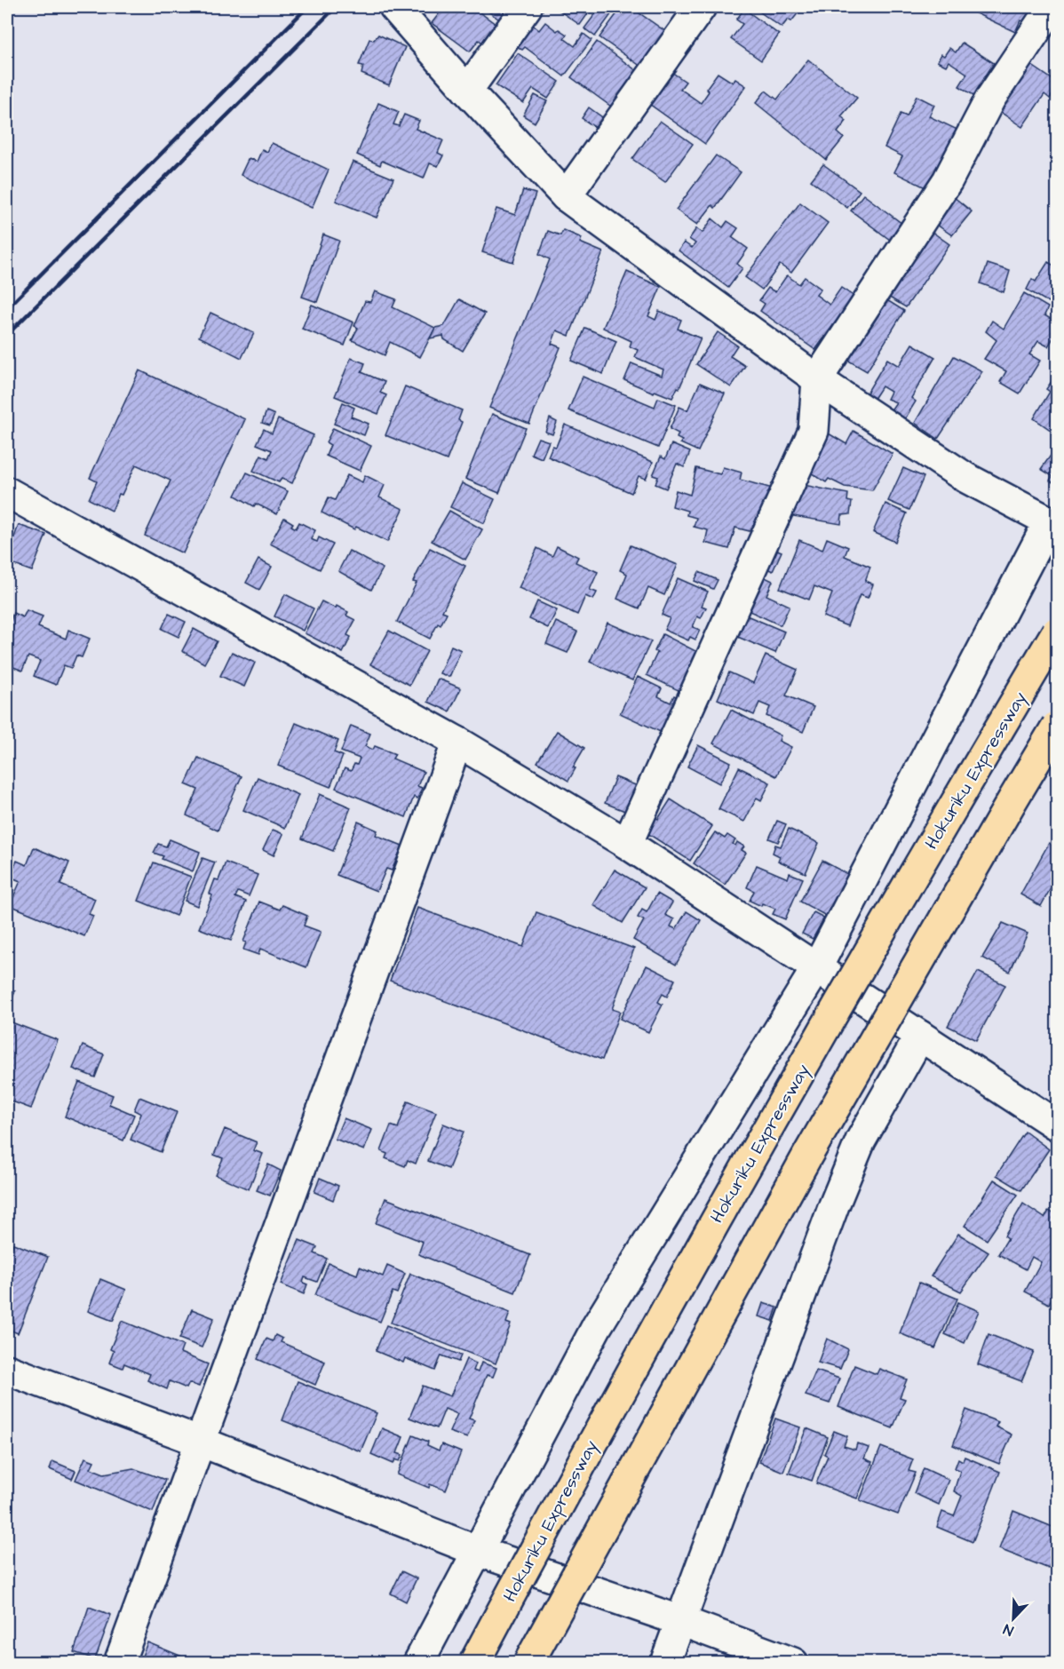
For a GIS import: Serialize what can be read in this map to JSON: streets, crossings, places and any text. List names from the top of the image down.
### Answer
{
  "streets": {
    "highway": ["Hokuriku Expressway"]
  },
  "north": "bottom left"
}
